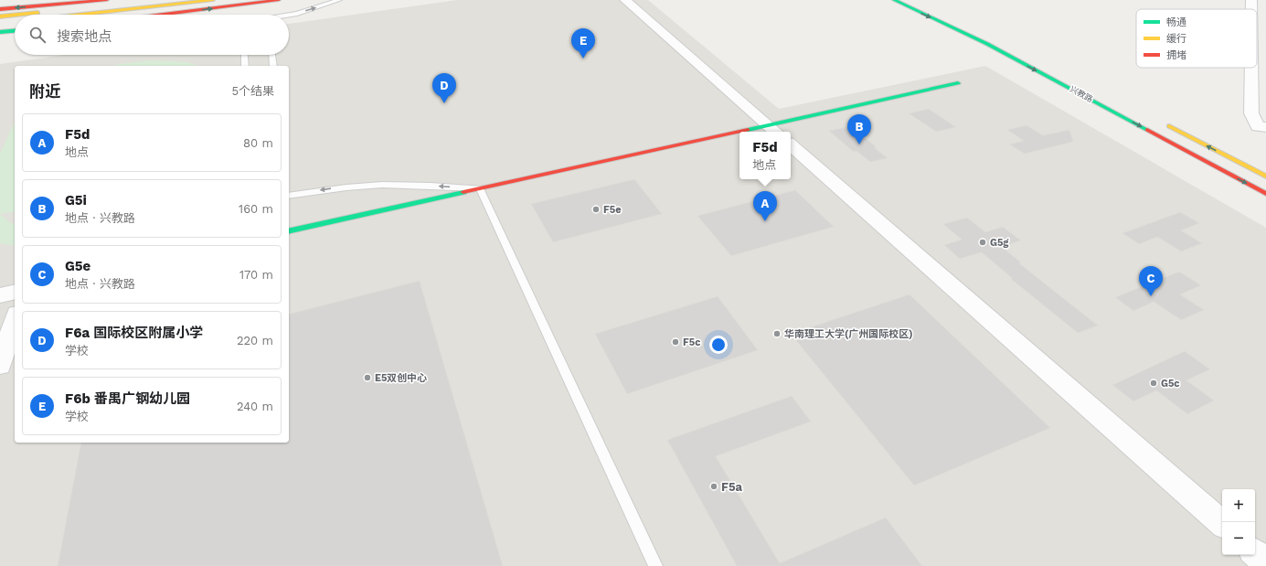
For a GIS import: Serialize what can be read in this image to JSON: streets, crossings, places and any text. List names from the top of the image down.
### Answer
{
  "streets": {
    "main road": ["兴教路"]
  },
  "one_way": ["兴教路"],
  "places": [
    "F5e",
    "G5g",
    "华南理工大学(广州国际校区)",
    "F5c",
    "E5双创中心",
    "G5c",
    "F5a"
  ],
  "legend": ["畅通", "缓行", "拥堵"],
  "page": {
    "search": "搜索地点",
    "pins": [
      "E",
      "D",
      "B",
      "A",
      "C"
    ],
    "heading": ["附近", "5个结果"],
    "list": [
      {
        "mark": "A",
        "name": "F5d",
        "note": "地点",
        "value": "80 m"
      },
      {
        "mark": "B",
        "name": "G5i",
        "note": "地点 · 兴教路",
        "value": "160 m"
      },
      {
        "mark": "C",
        "name": "G5e",
        "note": "地点 · 兴教路",
        "value": "170 m"
      },
      {
        "mark": "D",
        "name": "F6a 国际校区附属小学",
        "note": "学校",
        "value": "220 m"
      },
      {
        "mark": "E",
        "name": "F6b 番禺广钢幼儿园",
        "note": "学校",
        "value": "240 m"
      }
    ],
    "popup": ["F5d", "地点"],
    "map_buttons": ["+", "−"]
  }
}
